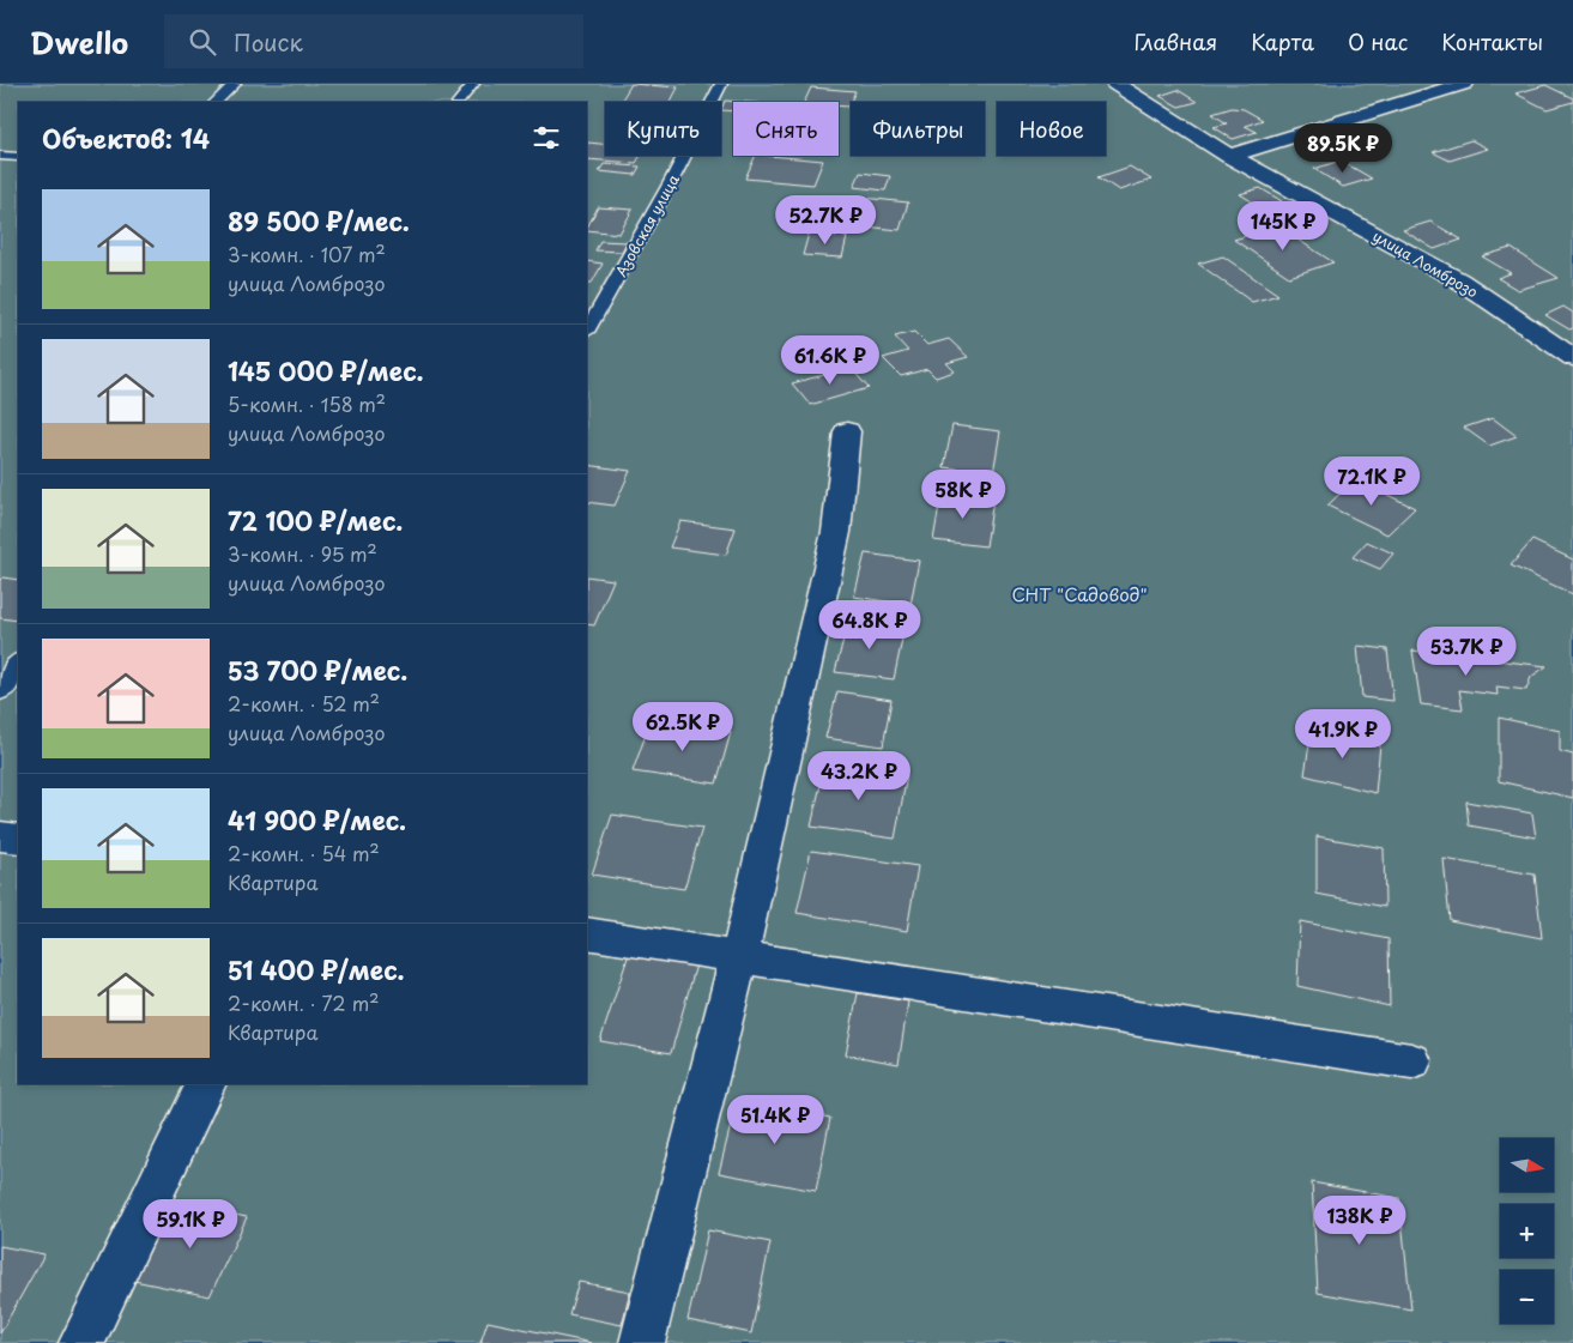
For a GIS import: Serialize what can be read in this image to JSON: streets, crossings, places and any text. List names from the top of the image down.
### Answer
{
  "streets": {
    "street": ["улица Ломброзо"],
    "lane": ["Азовская улица"]
  },
  "parks": ["СНТ \"Садовод\""],
  "north": "right",
  "page": {
    "header": "Dwello",
    "search": "Поиск",
    "nav": [
      "Главная",
      "Карта",
      "О нас",
      "Контакты"
    ],
    "chip": [
      "Купить",
      "Снять",
      "Фильтры",
      "Новое"
    ],
    "heading": "Объектов: 14",
    "price": [
      "89.5K ₽",
      "52.7K ₽",
      "145K ₽",
      "61.6K ₽",
      "72.1K ₽",
      "58K ₽",
      "64.8K ₽",
      "53.7K ₽",
      "62.5K ₽",
      "41.9K ₽",
      "43.2K ₽",
      "51.4K ₽",
      "138K ₽",
      "59.1K ₽"
    ],
    "list": [
      {
        "name": "89 500 ₽/мес.",
        "note": "3-комн. · 107 m² · улица Ломброзо"
      },
      {
        "name": "145 000 ₽/мес.",
        "note": "5-комн. · 158 m² · улица Ломброзо"
      },
      {
        "name": "72 100 ₽/мес.",
        "note": "3-комн. · 95 m² · улица Ломброзо"
      },
      {
        "name": "53 700 ₽/мес.",
        "note": "2-комн. · 52 m² · улица Ломброзо"
      },
      {
        "name": "41 900 ₽/мес.",
        "note": "2-комн. · 54 m² · Квартира"
      },
      {
        "name": "51 400 ₽/мес.",
        "note": "2-комн. · 72 m² · Квартира"
      }
    ],
    "map_buttons": ["+", "−"]
  }
}
